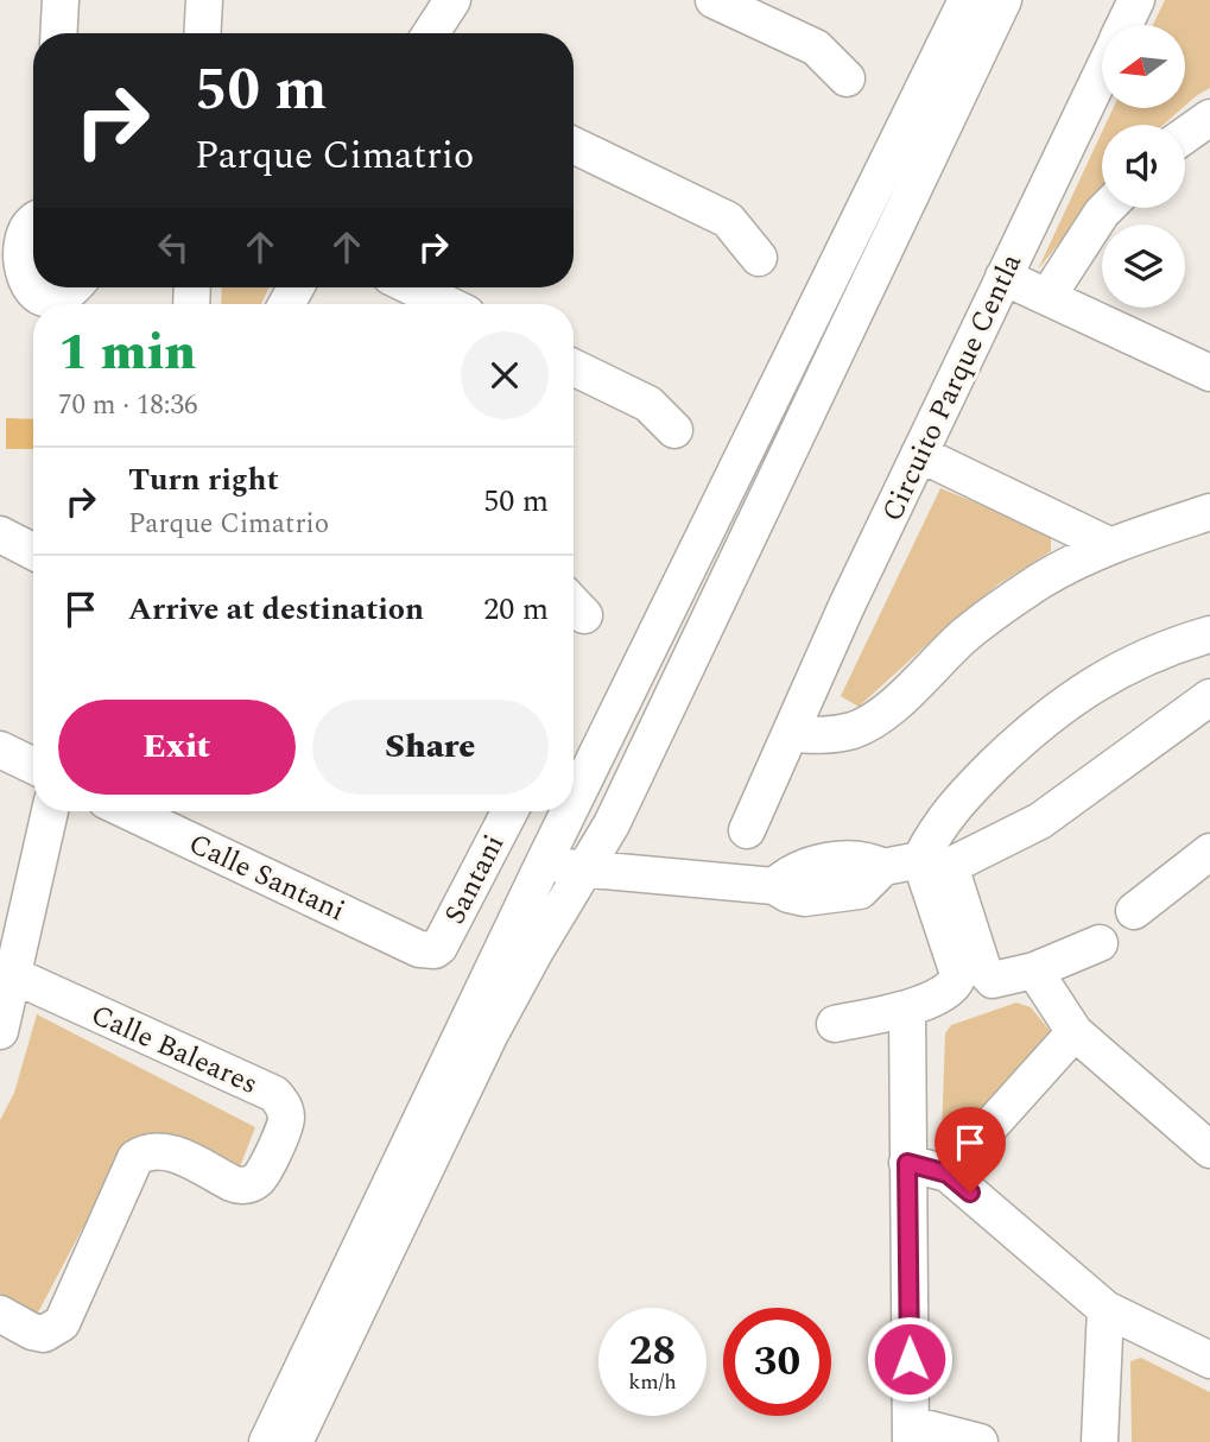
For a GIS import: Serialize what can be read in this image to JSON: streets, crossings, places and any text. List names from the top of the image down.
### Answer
{
  "streets": {
    "street": [
      "Circuito Parque Centla",
      "Calle Santani",
      "Santani",
      "Calle Baleares"
    ]
  },
  "crossings": [
    ["Calle Santani", "Santani"]
  ],
  "north": "left",
  "page": {
    "turn": ["50 m", "Parque Cimatrio"],
    "heading": ["1 min", "70 m · 18:36"],
    "list": [
      {
        "name": "Turn right",
        "note": "Parque Cimatrio",
        "value": "50 m"
      },
      {
        "name": "Arrive at destination",
        "value": "20 m"
      }
    ],
    "buttons": ["Exit", "Share"],
    "speed": "28 km/h",
    "limit": "30"
  }
}
